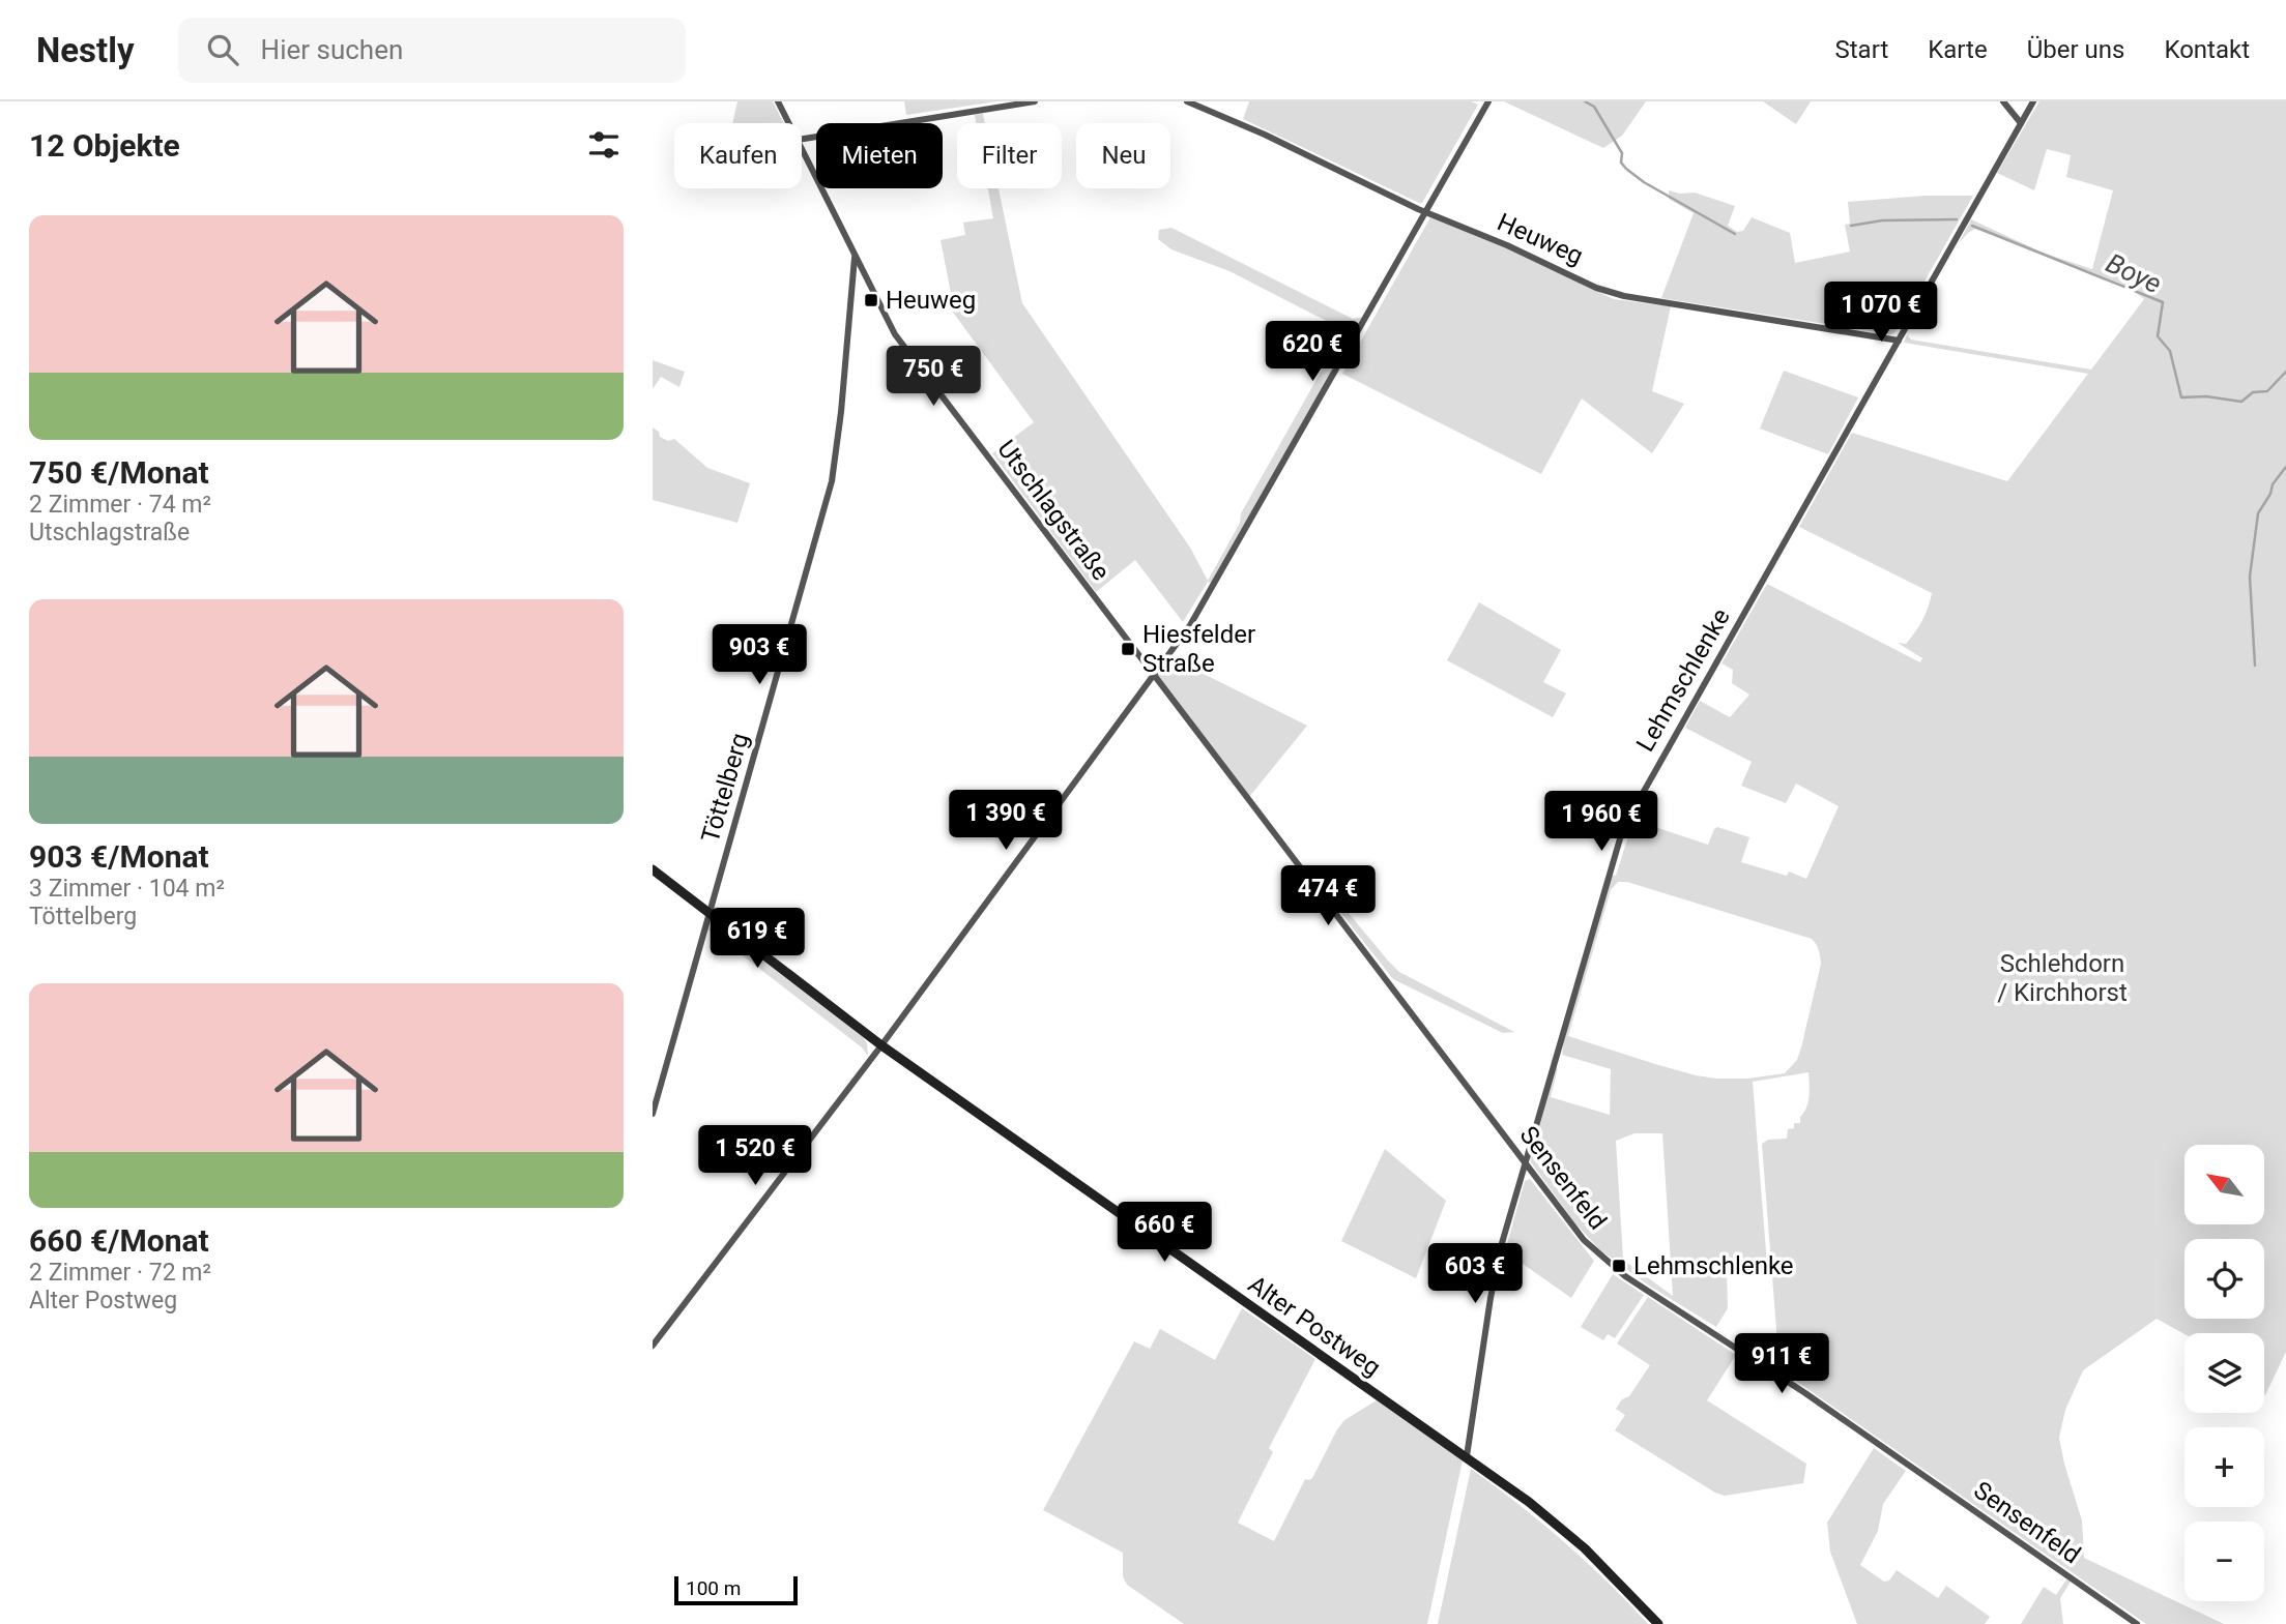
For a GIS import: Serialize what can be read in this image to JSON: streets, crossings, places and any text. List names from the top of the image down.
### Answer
{
  "streets": {
    "main road": ["Alter Postweg"],
    "street": [
      "Heuweg",
      "Utschlagstraße",
      "Lehmschlenke",
      "Töttelberg",
      "Sensenfeld"
    ]
  },
  "crossings": [
    ["Heuweg", "Lehmschlenke"],
    ["Utschlagstraße", "Töttelberg"],
    ["Utschlagstraße", "Sensenfeld"],
    ["Lehmschlenke", "Sensenfeld"],
    ["Lehmschlenke", "Alter Postweg"],
    ["Töttelberg", "Alter Postweg"]
  ],
  "water": ["Boye"],
  "parks": ["Schlehdorn / Kirchhorst"],
  "places": {
    "transit": ["Heuweg", "Hiesfelder Straße", "Lehmschlenke"]
  },
  "scale_bar": "100 m",
  "north": "top left",
  "page": {
    "header": "Nestly",
    "search": "Hier suchen",
    "nav": [
      "Start",
      "Karte",
      "Über uns",
      "Kontakt"
    ],
    "heading": "12 Objekte",
    "chip": [
      "Kaufen",
      "Mieten",
      "Filter",
      "Neu"
    ],
    "list": [
      {
        "name": "750 €/Monat",
        "note": "2 Zimmer · 74 m² · Utschlagstraße"
      },
      {
        "name": "903 €/Monat",
        "note": "3 Zimmer · 104 m² · Töttelberg"
      },
      {
        "name": "660 €/Monat",
        "note": "2 Zimmer · 72 m² · Alter Postweg"
      }
    ],
    "price": [
      "1 070 €",
      "620 €",
      "750 €",
      "903 €",
      "1 390 €",
      "1 960 €",
      "474 €",
      "619 €",
      "1 520 €",
      "660 €",
      "603 €",
      "911 €"
    ],
    "map_buttons": ["+", "−"],
    "scale": "100 m"
  }
}
